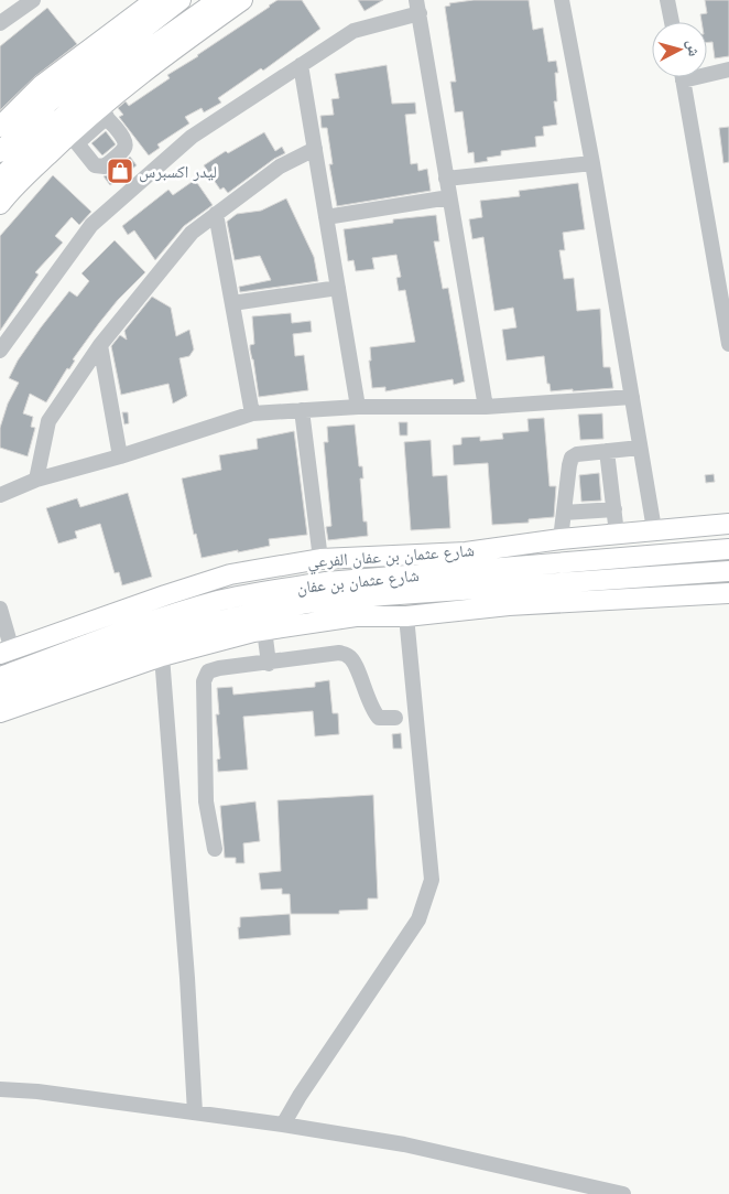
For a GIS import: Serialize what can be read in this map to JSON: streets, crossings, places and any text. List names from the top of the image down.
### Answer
{
  "streets": {
    "main road": ["شارع عثمان بن عفان الفرعي", "شارع عثمان بن عفان"]
  },
  "places": {
    "shop": ["ليدر اكسبرس"]
  },
  "north": "right"
}
